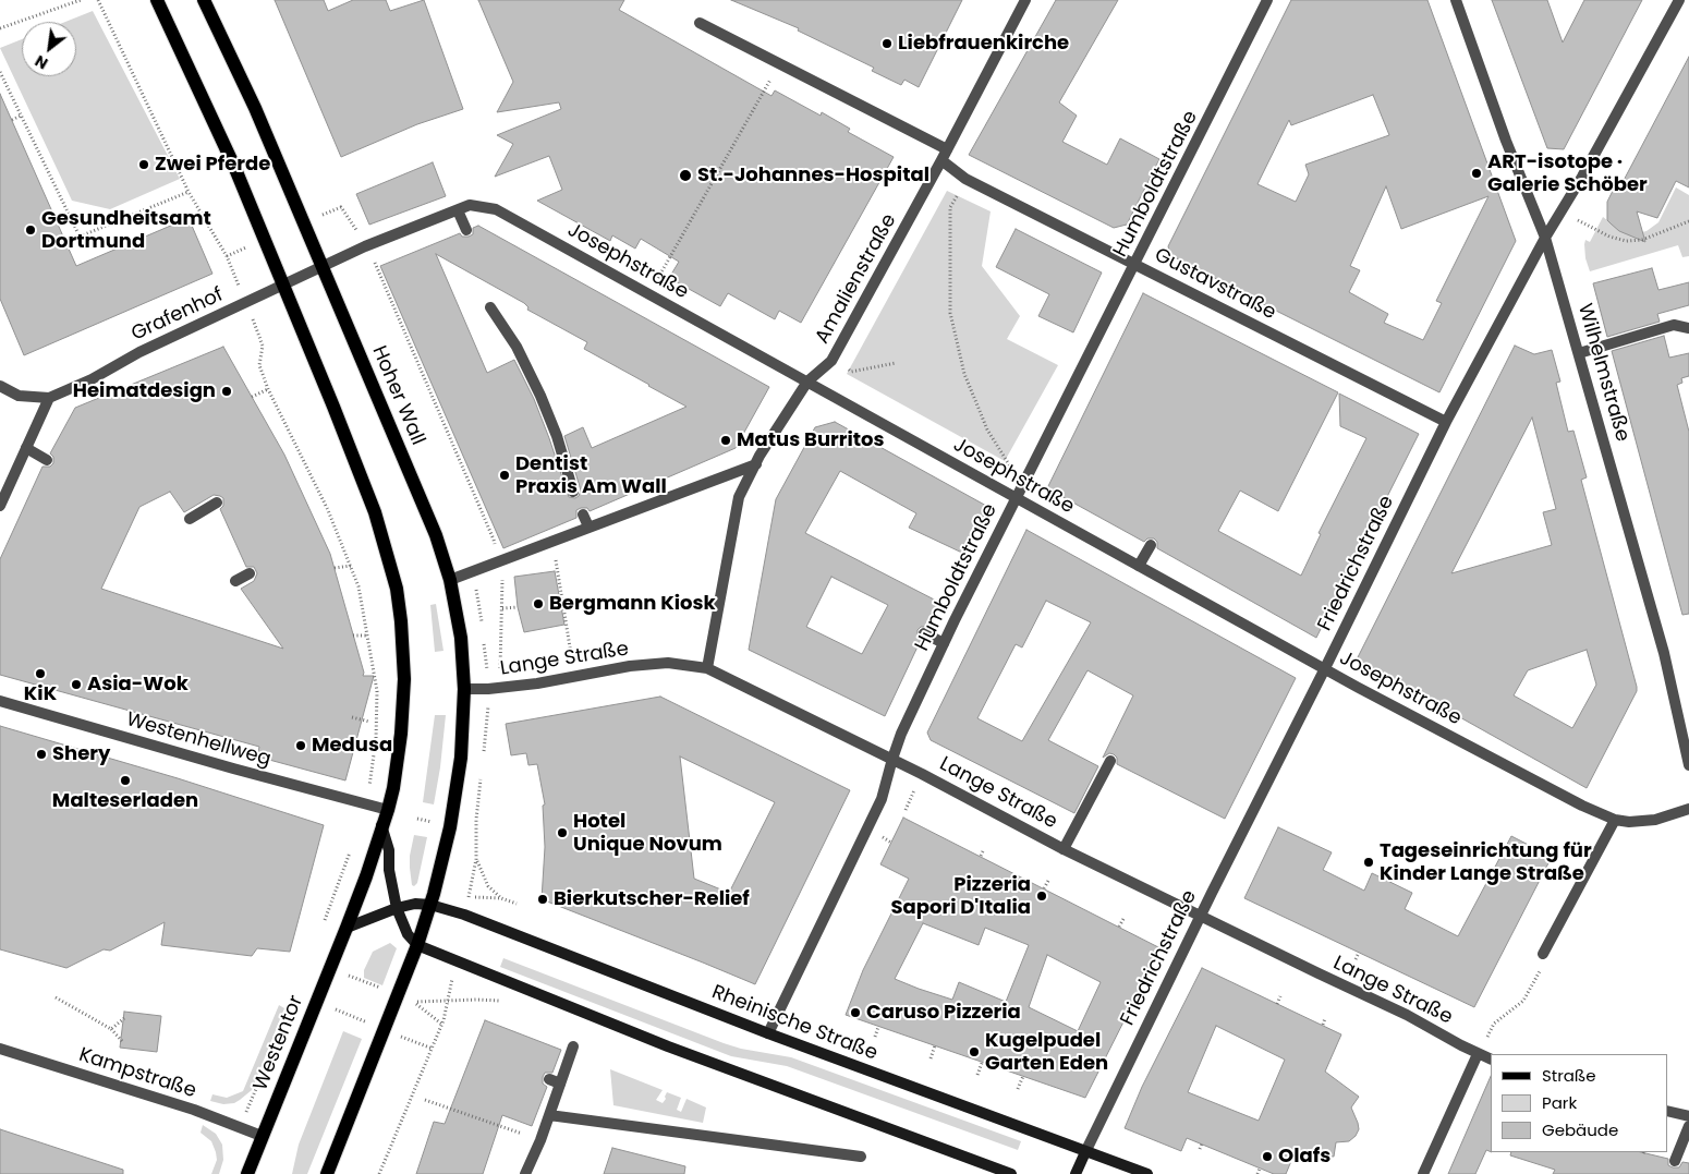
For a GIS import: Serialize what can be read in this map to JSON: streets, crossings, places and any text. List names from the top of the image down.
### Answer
{
  "streets": {
    "main road": ["Hoher Wall", "Rheinische Straße", "Westentor"],
    "street": [
      "Humboldtstraße",
      "Josephstraße",
      "Amalienstraße",
      "Gustavstraße",
      "Grafenhof",
      "Wilhelmstraße",
      "Friedrichstraße",
      "Lange Straße",
      "Westenhellweg",
      "Kampstraße"
    ]
  },
  "crossings": [
    ["Humboldtstraße", "Josephstraße"],
    ["Humboldtstraße", "Gustavstraße"],
    ["Humboldtstraße", "Lange Straße"],
    ["Humboldtstraße", "Rheinische Straße"],
    ["Josephstraße", "Amalienstraße"],
    ["Josephstraße", "Grafenhof"],
    ["Josephstraße", "Hoher Wall"],
    ["Josephstraße", "Friedrichstraße"],
    ["Amalienstraße", "Gustavstraße"],
    ["Amalienstraße", "Lange Straße"],
    ["Gustavstraße", "Friedrichstraße"],
    ["Grafenhof", "Hoher Wall"],
    ["Grafenhof", "Westentor"],
    ["Wilhelmstraße", "Friedrichstraße"],
    ["Hoher Wall", "Lange Straße"],
    ["Hoher Wall", "Rheinische Straße"],
    ["Friedrichstraße", "Lange Straße"],
    ["Friedrichstraße", "Rheinische Straße"],
    ["Westenhellweg", "Westentor"],
    ["Westentor", "Kampstraße"]
  ],
  "places": [
    "Liebfrauenkirche",
    "Zwei Pferde",
    "ART-isotope · Galerie Schöber",
    "St.-Johannes-Hospital",
    "Gesundheitsamt Dortmund",
    "Heimatdesign",
    "Matus Burritos",
    "Dentist Praxis Am Wall",
    "Bergmann Kiosk",
    "KiK",
    "Asia-Wok",
    "Medusa",
    "Shery",
    "Malteserladen",
    "Hotel Unique Novum",
    "Tageseinrichtung für Kinder Lange Straße",
    "Pizzeria Sapori D'Italia",
    "Bierkutscher-Relief",
    "Caruso Pizzeria",
    "Kugelpudel Garten Eden",
    "Olafs"
  ],
  "legend": ["Straße", "Park", "Gebäude"],
  "north": "bottom left"
}
